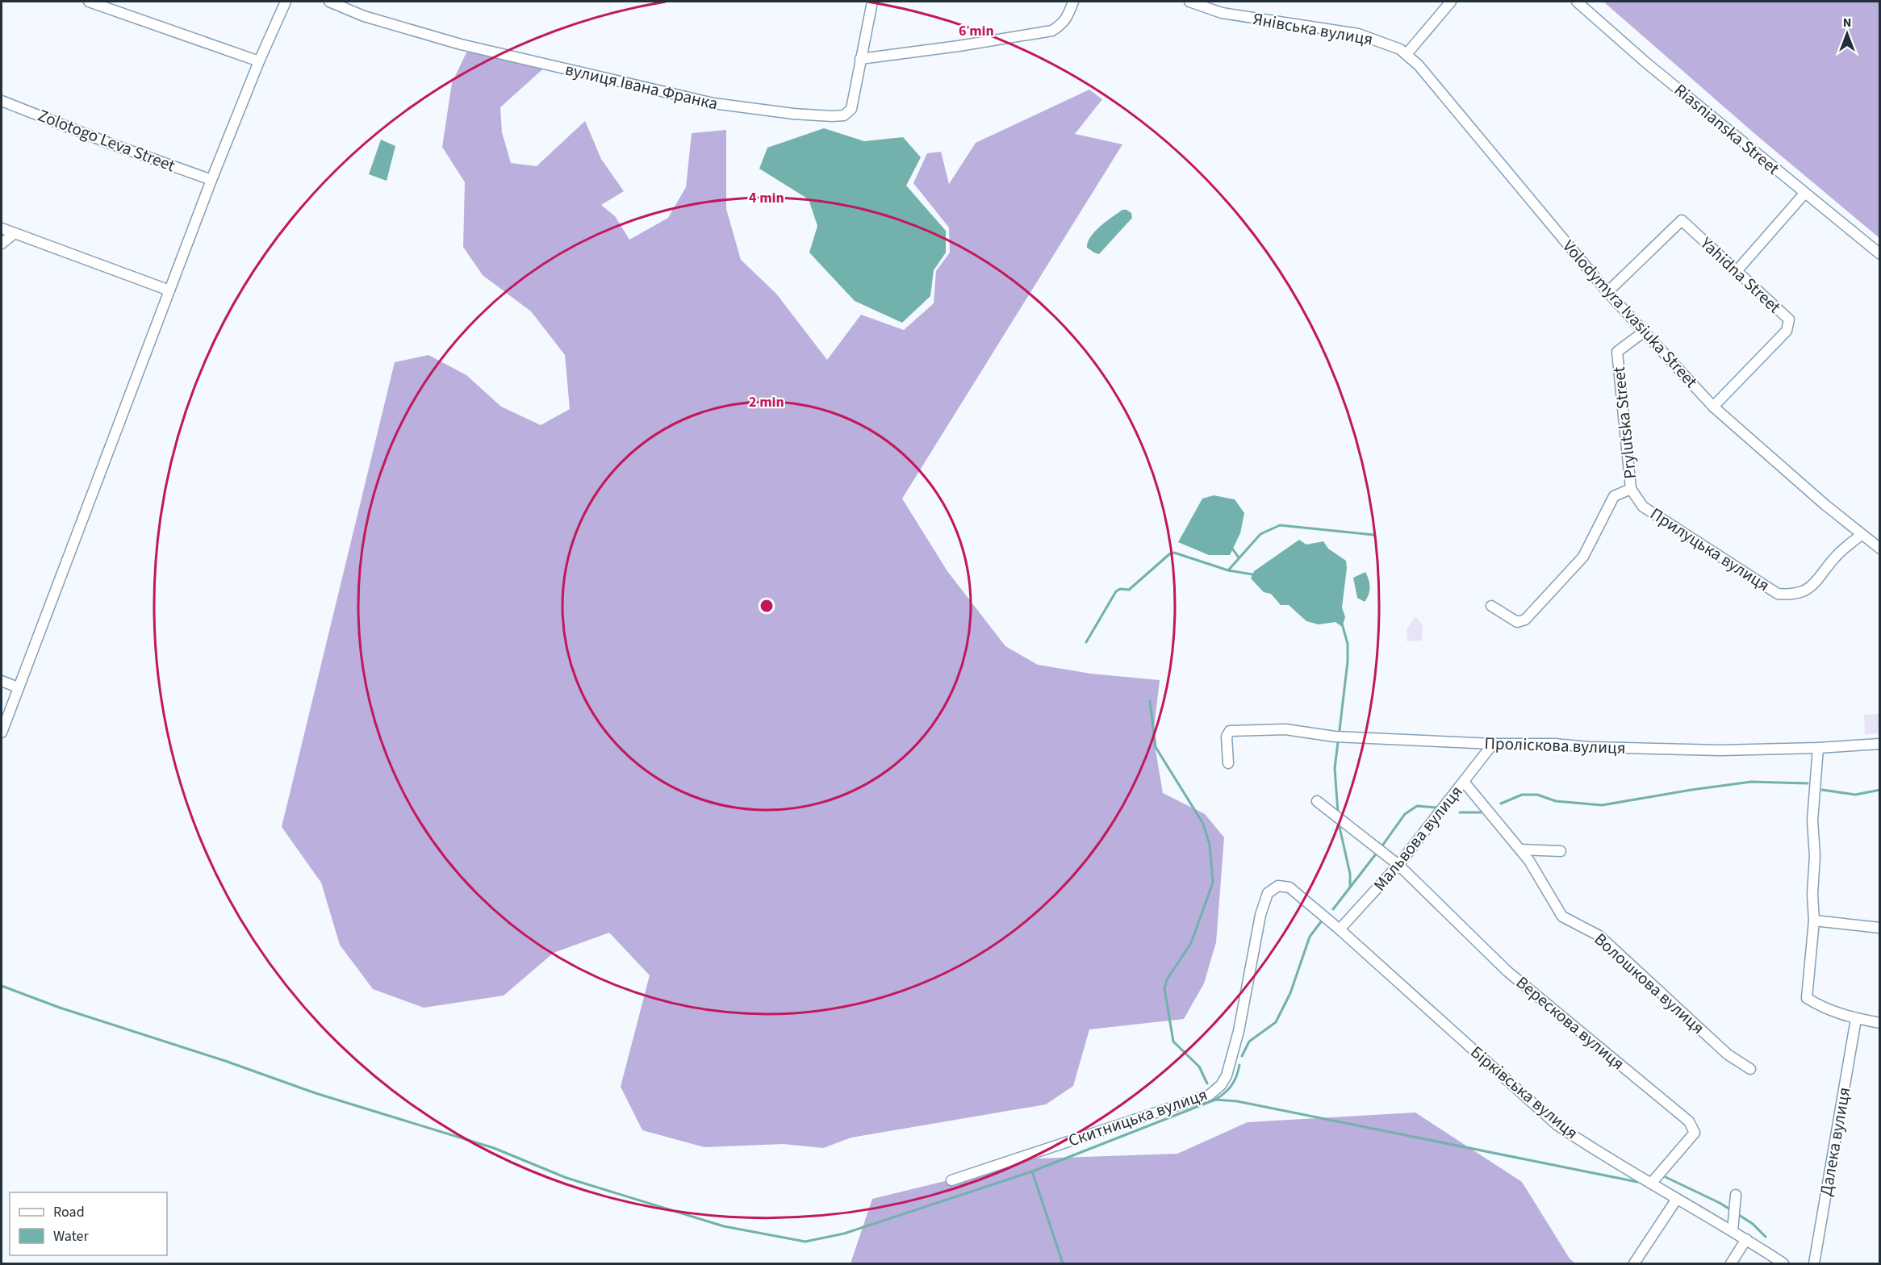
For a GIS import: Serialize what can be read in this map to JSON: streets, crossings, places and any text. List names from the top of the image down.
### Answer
{
  "streets": {
    "street": [
      "Янівська вулиця",
      "вулиця Івана Франка",
      "Riasnianska Street",
      "Zolotogo Leva Street",
      "Yahidna Street",
      "Volodymyra Ivasiuka Street",
      "Prylutska Street",
      "Прилуцька вулиця",
      "Проліскова вулиця",
      "Мальвова вулиця",
      "Волошкова вулиця",
      "Верескова вулиця",
      "Бірківська вулиця",
      "Скитницька вулиця",
      "Далека вулиця"
    ]
  },
  "crossings": [
    ["Янівська вулиця", "Volodymyra Ivasiuka Street"],
    ["Yahidna Street", "Volodymyra Ivasiuka Street"],
    ["Volodymyra Ivasiuka Street", "Prylutska Street"],
    ["Volodymyra Ivasiuka Street", "Прилуцька вулиця"],
    ["Prylutska Street", "Прилуцька вулиця"],
    ["Проліскова вулиця", "Мальвова вулиця"],
    ["Мальвова вулиця", "Волошкова вулиця"],
    ["Мальвова вулиця", "Верескова вулиця"],
    ["Мальвова вулиця", "Бірківська вулиця"],
    ["Верескова вулиця", "Бірківська вулиця"],
    ["Бірківська вулиця", "Скитницька вулиця"]
  ],
  "legend": ["Road", "Water"],
  "north": "top",
  "rings": ["6 min", "4 min", "2 min"]
}
